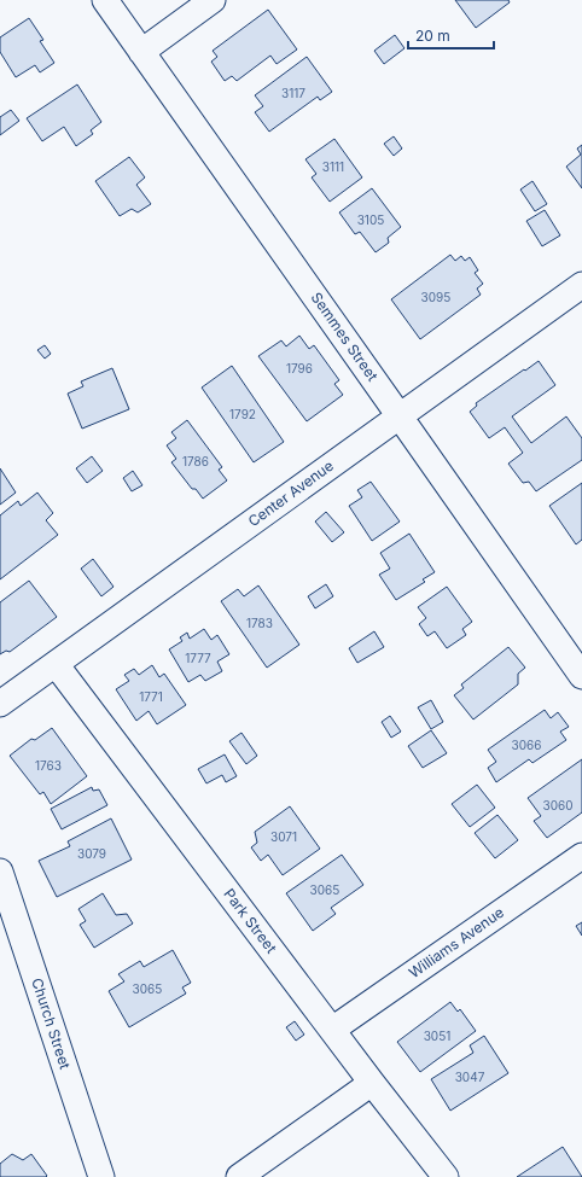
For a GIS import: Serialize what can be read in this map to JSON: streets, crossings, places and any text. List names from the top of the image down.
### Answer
{
  "streets": {
    "street": [
      "Semmes Street",
      "Center Avenue",
      "Park Street",
      "Williams Avenue",
      "Church Street"
    ]
  },
  "crossings": [
    ["Semmes Street", "Center Avenue"],
    ["Center Avenue", "Park Street"],
    ["Park Street", "Williams Avenue"]
  ],
  "house_numbers": [
    "3117",
    "3111",
    "3105",
    "3095",
    "1796",
    "1792",
    "1786",
    "1783",
    "1777",
    "1771",
    "3066",
    "1763",
    "3060",
    "3071",
    "3079",
    "3065",
    "3065",
    "3051",
    "3047"
  ],
  "scale_bar": "20 m"
}
